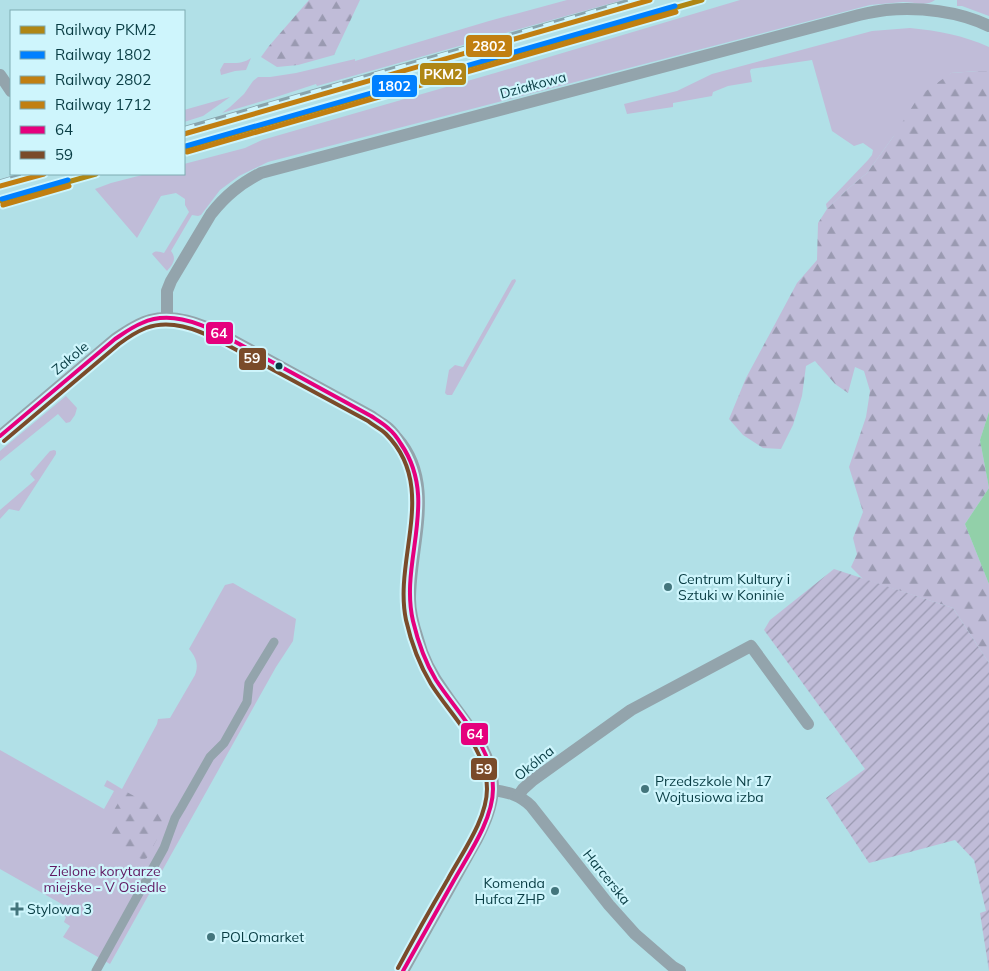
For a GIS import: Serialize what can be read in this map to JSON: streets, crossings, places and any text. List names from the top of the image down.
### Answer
{
  "streets": {
    "street": [
      "Działkowa",
      "Zakole",
      "Okólna",
      "Harcerska"
    ]
  },
  "crossings": [
    ["Działkowa", "Zakole"],
    ["Działkowa", "Okólna"],
    ["Zakole", "Okólna"],
    ["Okólna", "Harcerska"]
  ],
  "parks": ["Zielone korytarze miejske - V Osiedle"],
  "places": {
    "other": [
      "Centrum Kultury i Sztuki w Koninie",
      "Przedszkole Nr 17 Wojtusiowa izba",
      "Komenda Hufca ZHP",
      "POLOmarket"
    ],
    "health": ["Stylowa 3"]
  },
  "lines": [
    "rail line PKM2",
    "rail line 2802",
    "rail line 1802",
    "rail line 1712",
    "transit line 64",
    "transit line 59"
  ],
  "legend": [
    "Railway PKM2",
    "Railway 1802",
    "Railway 2802",
    "Railway 1712",
    "64",
    "59"
  ]
}
